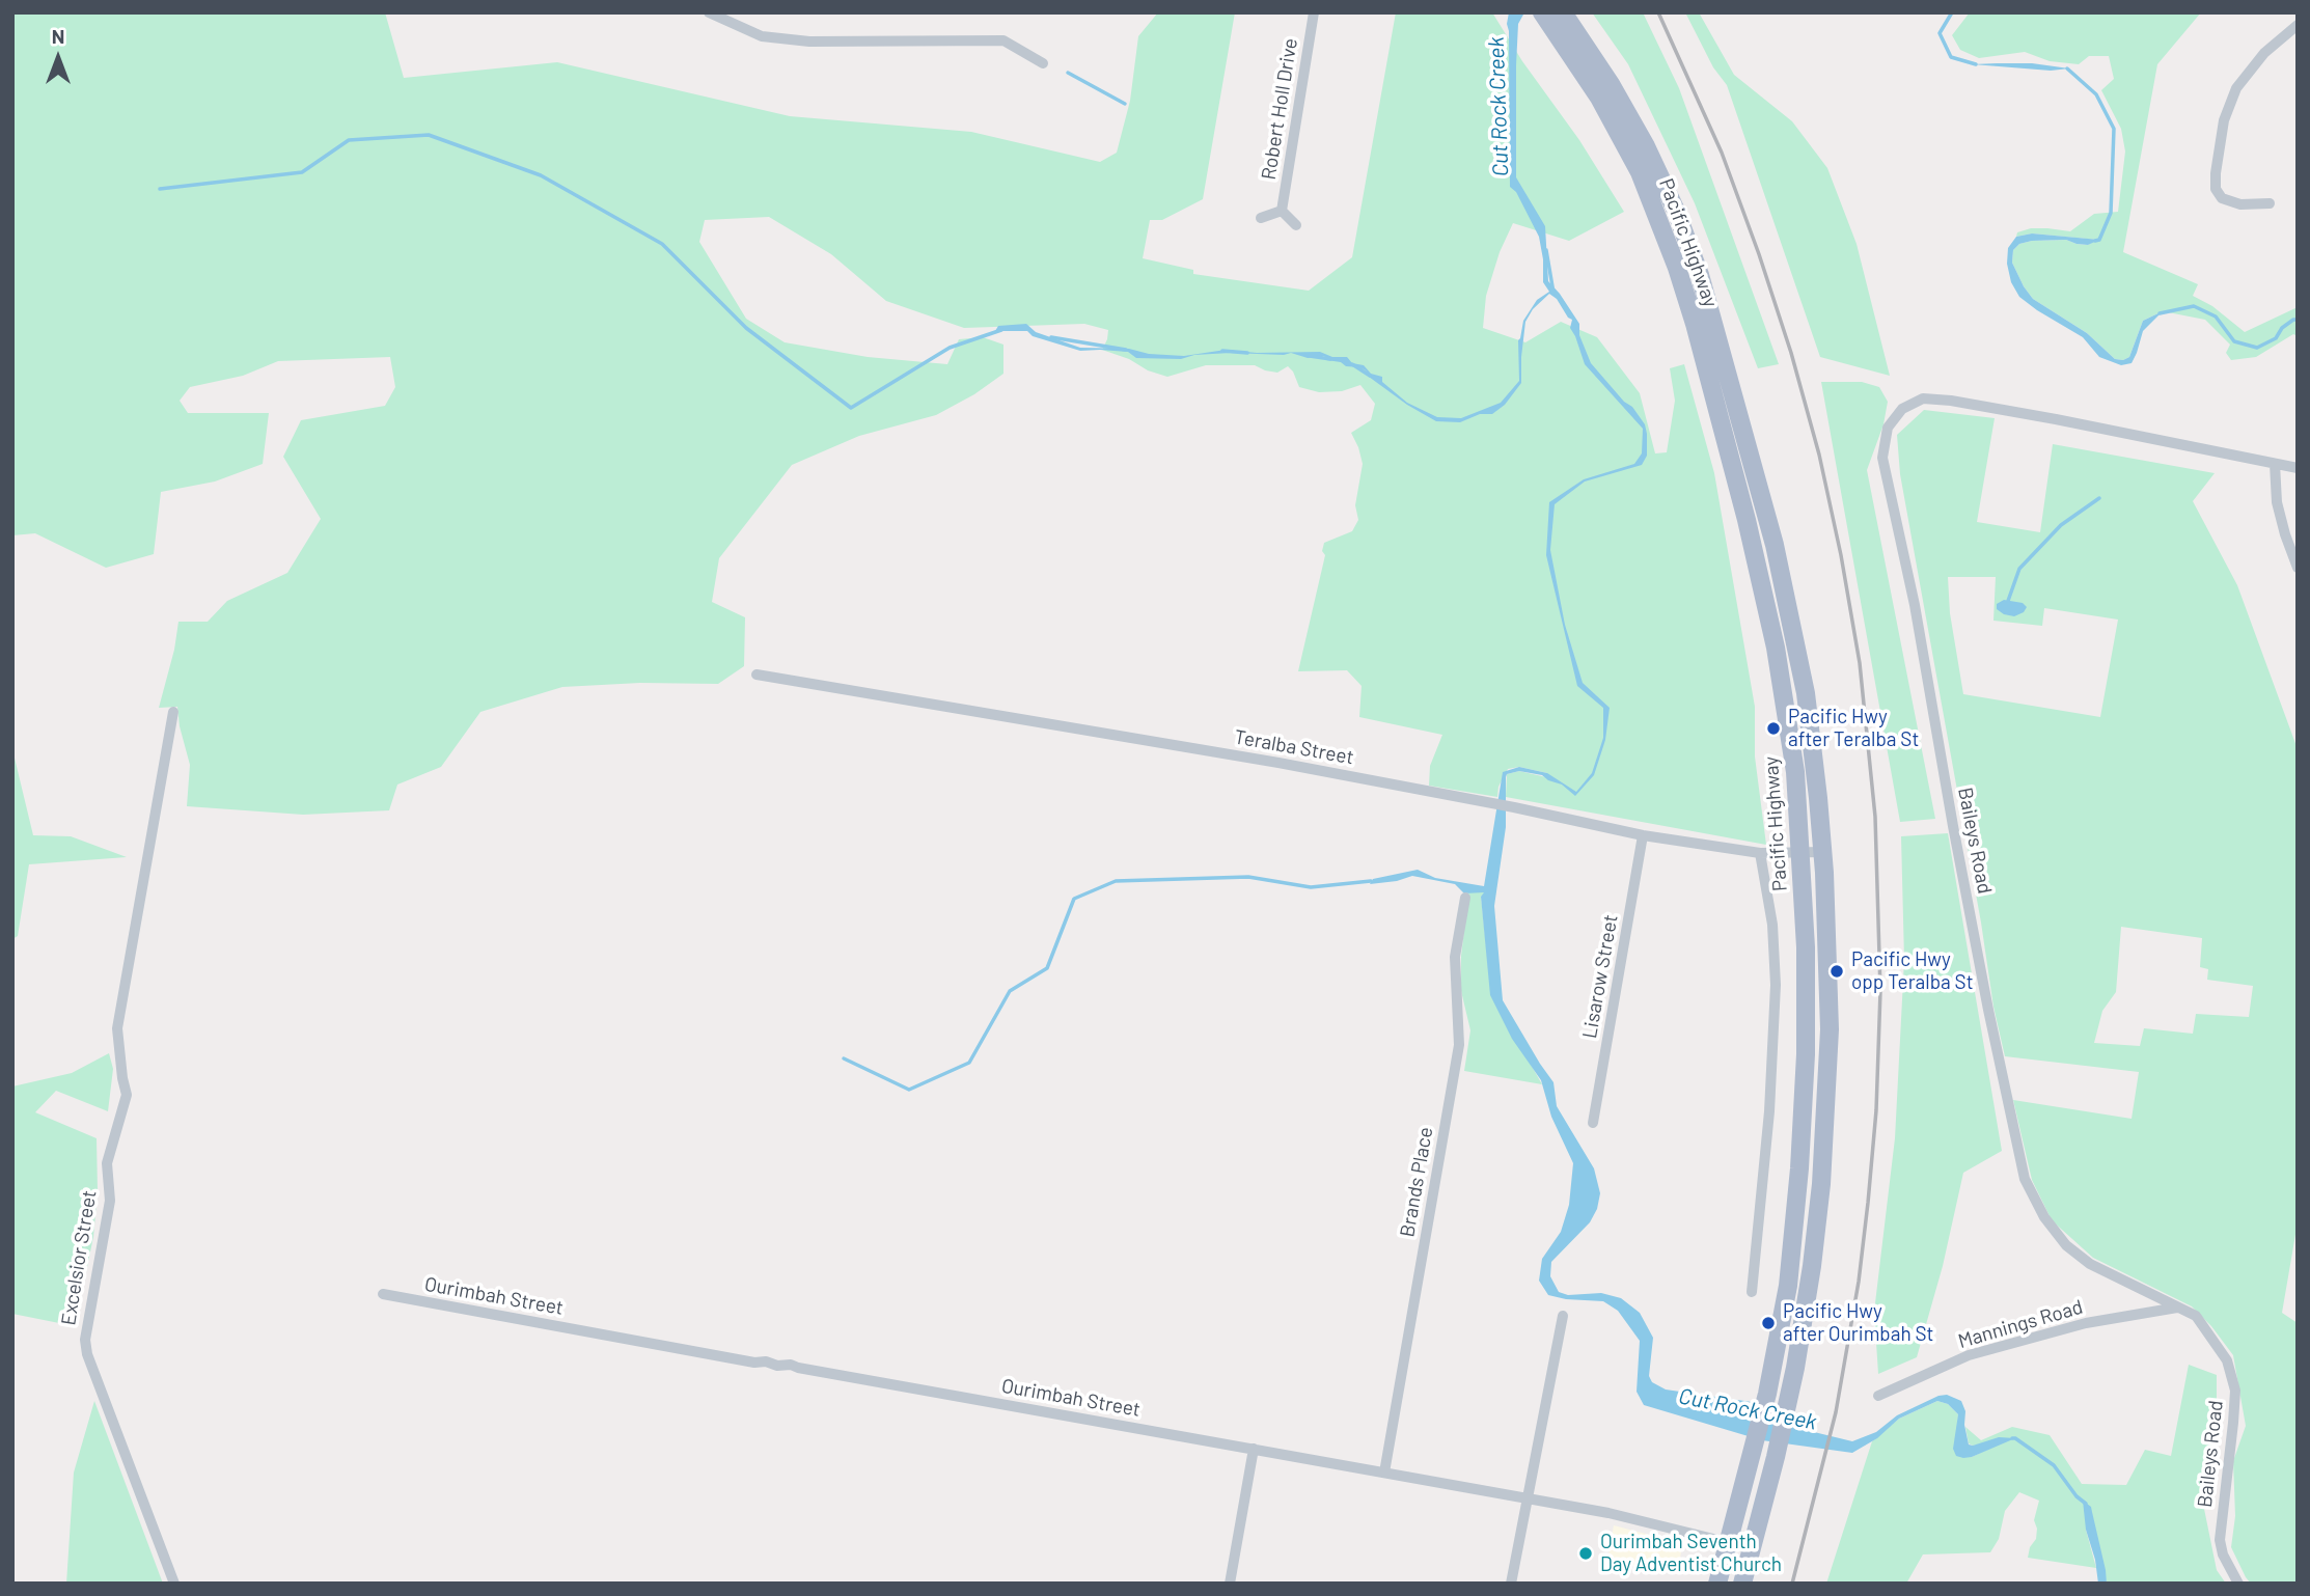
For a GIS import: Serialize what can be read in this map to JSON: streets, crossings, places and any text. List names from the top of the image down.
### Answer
{
  "streets": {
    "main road": ["Pacific Highway"],
    "street": [
      "Robert Holl Drive",
      "Teralba Street",
      "Baileys Road",
      "Lisarow Street",
      "Brands Place",
      "Excelsior Street",
      "Ourimbah Street",
      "Mannings Road"
    ]
  },
  "crossings": [
    ["Pacific Highway", "Teralba Street"],
    ["Pacific Highway", "Ourimbah Street"],
    ["Teralba Street", "Lisarow Street"],
    ["Baileys Road", "Mannings Road"],
    ["Brands Place", "Ourimbah Street"]
  ],
  "water": ["Cut Rock Creek"],
  "places": [
    "Pacific Hwy after Teralba St",
    "Pacific Hwy opp Teralba St",
    "Pacific Hwy after Ourimbah St",
    "Ourimbah Seventh Day Adventist Church"
  ],
  "north": "top"
}
